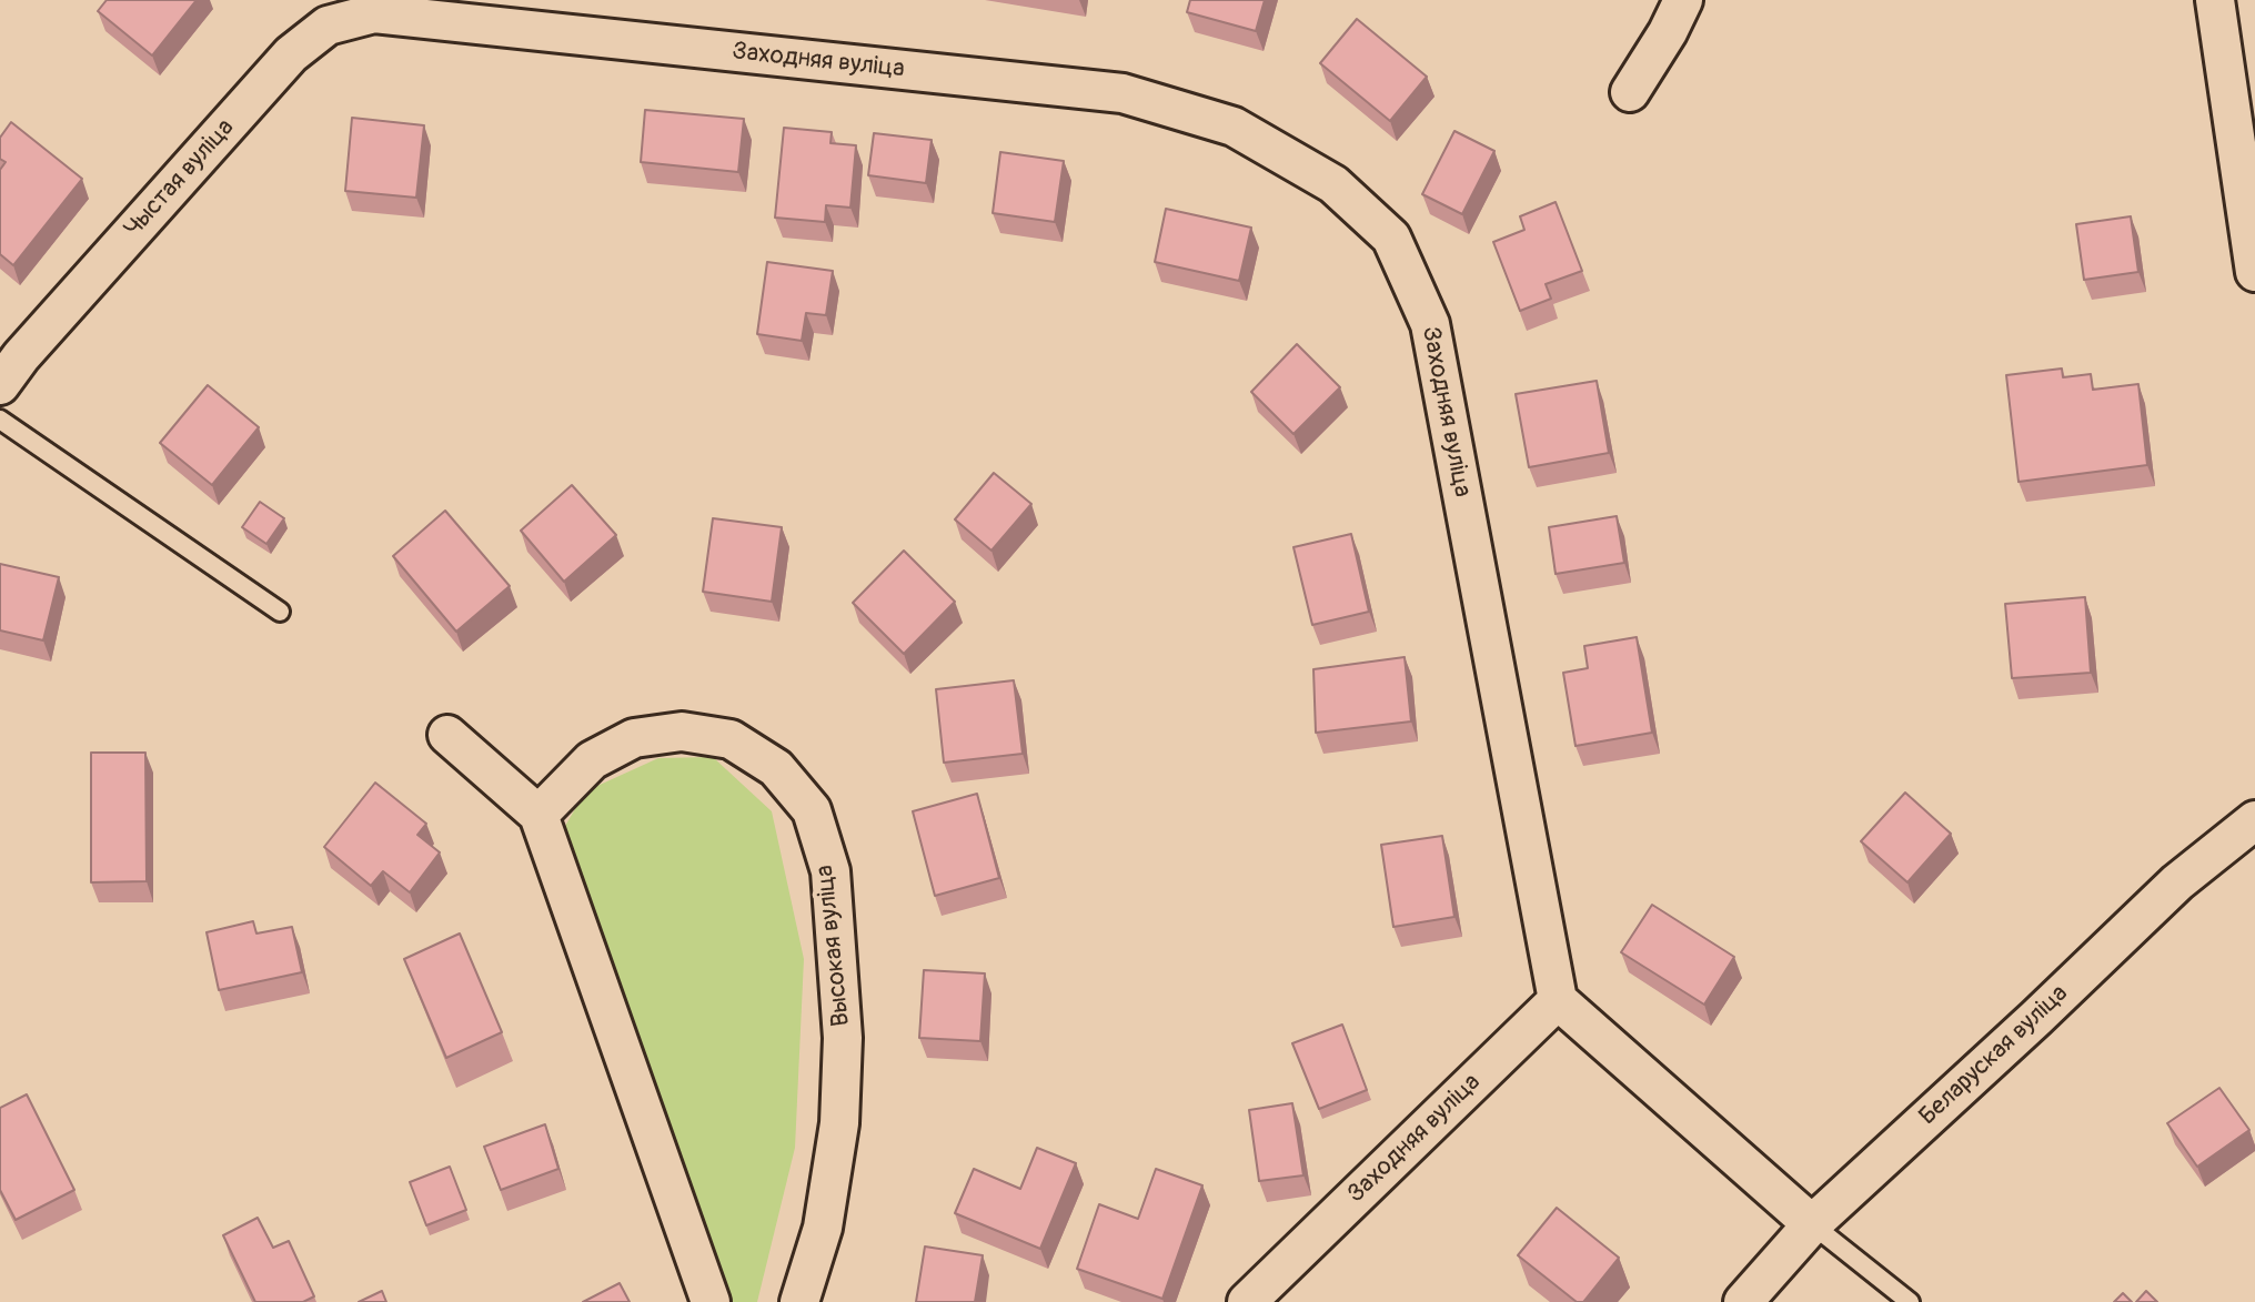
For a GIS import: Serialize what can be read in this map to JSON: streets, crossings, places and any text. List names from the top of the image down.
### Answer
{
  "streets": {
    "street": [
      "Заходняя вуліца",
      "Чыстая вуліца",
      "Высокая вуліца",
      "Беларуская вуліца"
    ]
  },
  "crossings": [
    ["Заходняя вуліца", "Чыстая вуліца"]
  ]
}
